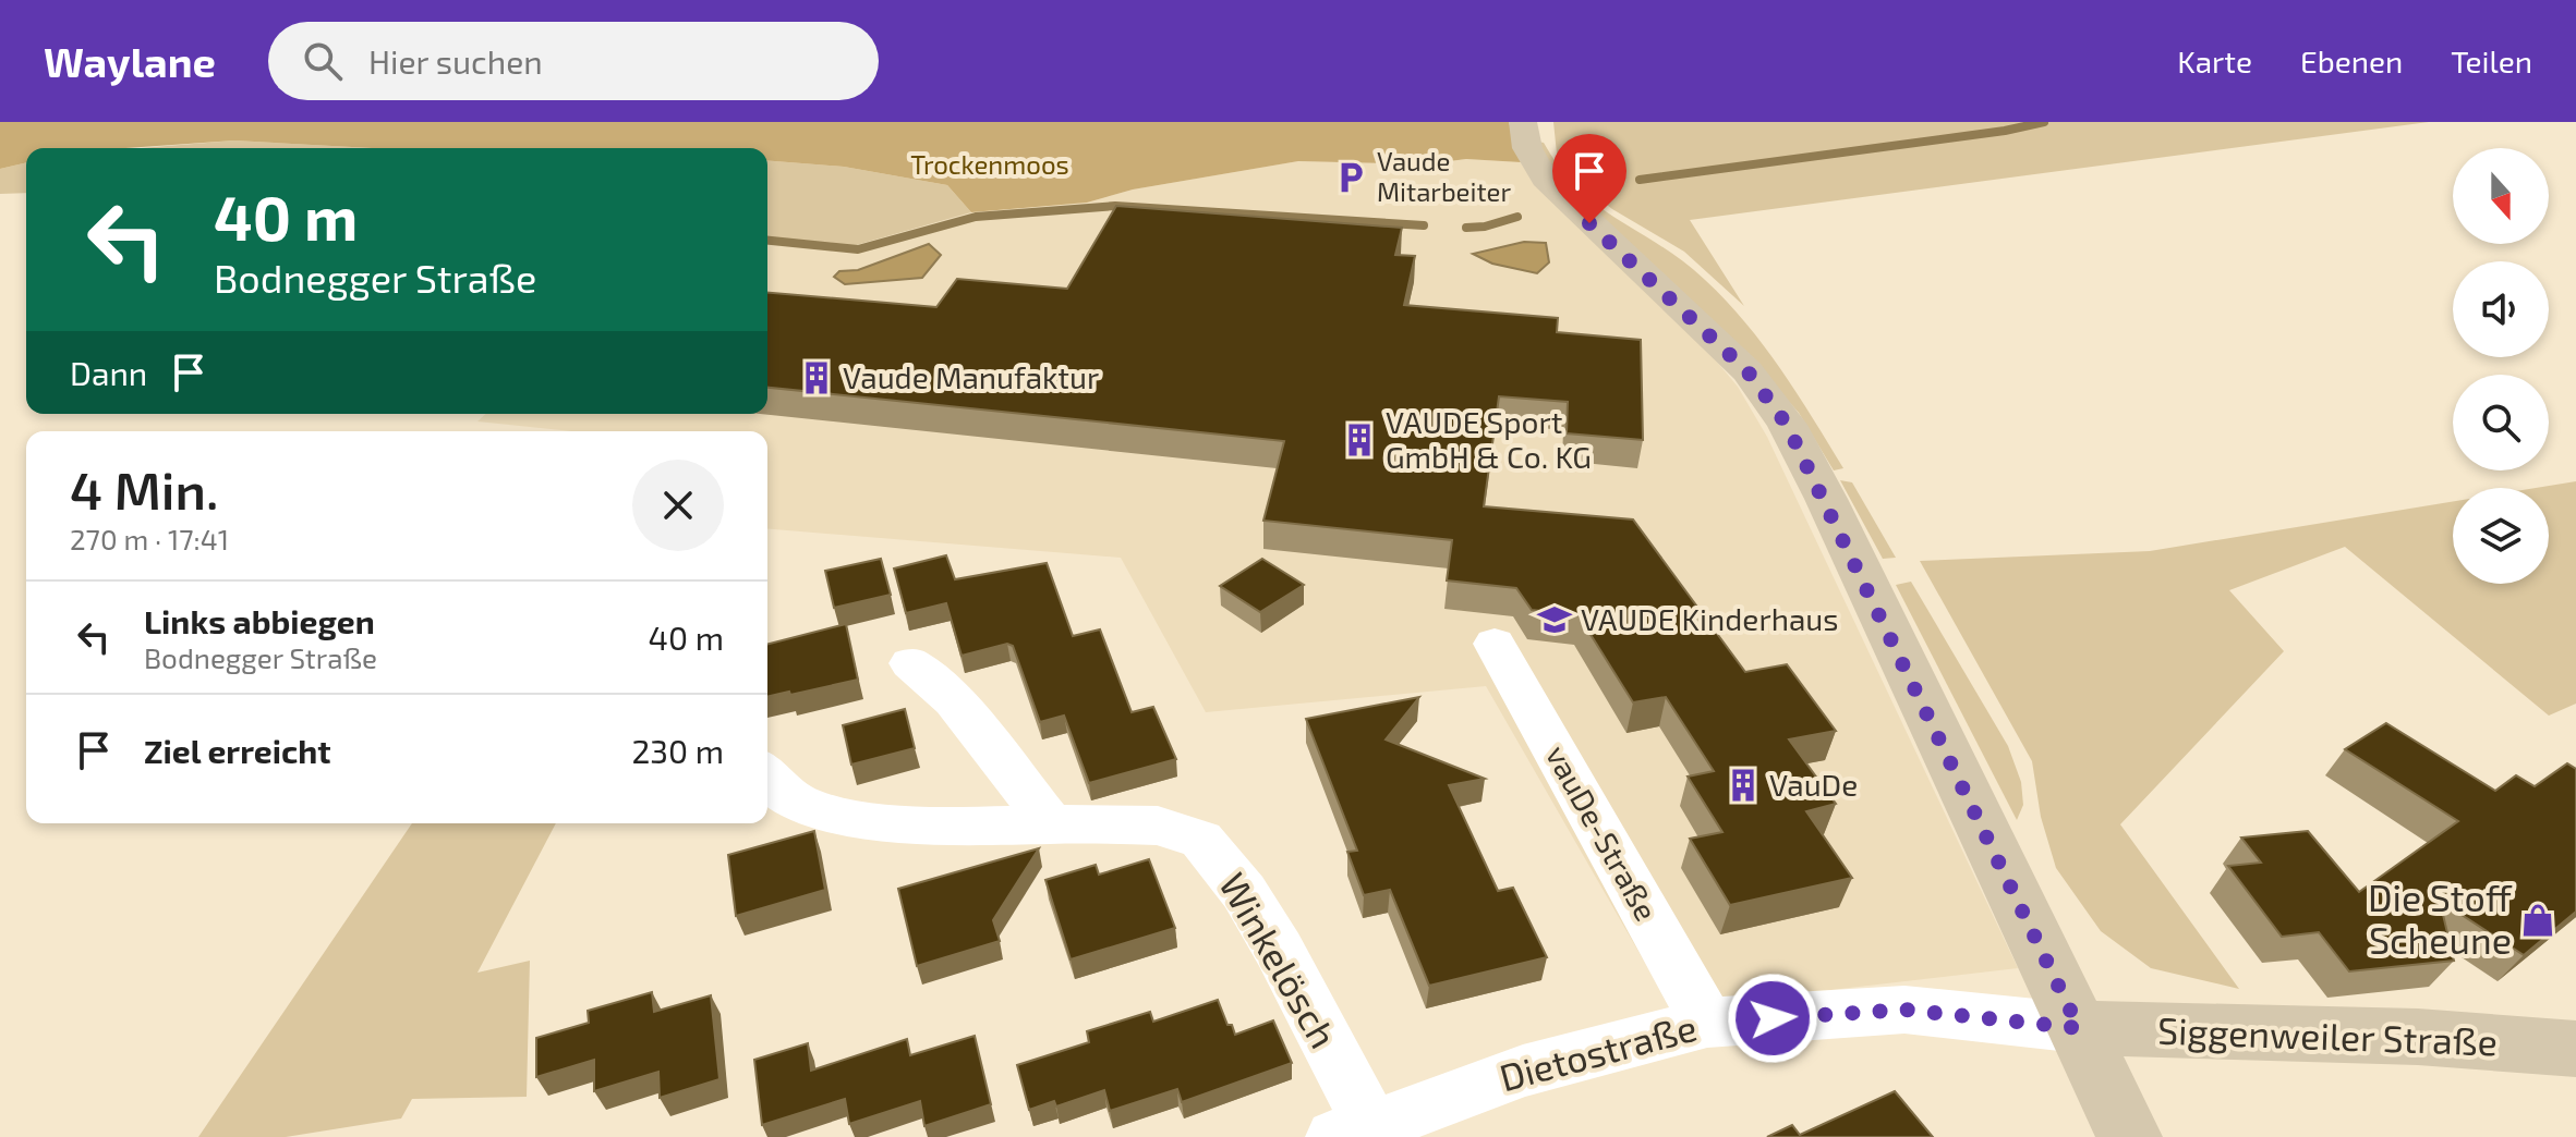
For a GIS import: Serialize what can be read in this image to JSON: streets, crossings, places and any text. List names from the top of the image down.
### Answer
{
  "streets": {
    "main road": ["Siggenweiler Straße"],
    "street": ["vauDe-Straße", "Winkelösch", "Dietostraße"]
  },
  "crossings": [
    ["vauDe-Straße", "Dietostraße"],
    ["Winkelösch", "Dietostraße"],
    ["Siggenweiler Straße", "Dietostraße"]
  ],
  "parks": ["Trockenmoos"],
  "places": {
    "parking": ["Vaude Mitarbeiter"],
    "building": ["Vaude Manufaktur", "VAUDE Sport GmbH & Co. KG", "VauDe"],
    "school or university": ["VAUDE Kinderhaus"],
    "shop": ["Die Stoff Scheune"]
  },
  "north": "bottom",
  "page": {
    "header": "Waylane",
    "search": "Hier suchen",
    "nav": ["Karte", "Ebenen", "Teilen"],
    "turn": ["40 m", "Bodnegger Straße"],
    "then": "Dann",
    "heading": ["4 Min.", "270 m · 17:41"],
    "list": [
      {
        "name": "Links abbiegen",
        "note": "Bodnegger Straße",
        "value": "40 m"
      },
      {
        "name": "Ziel erreicht",
        "value": "230 m"
      }
    ]
  }
}
